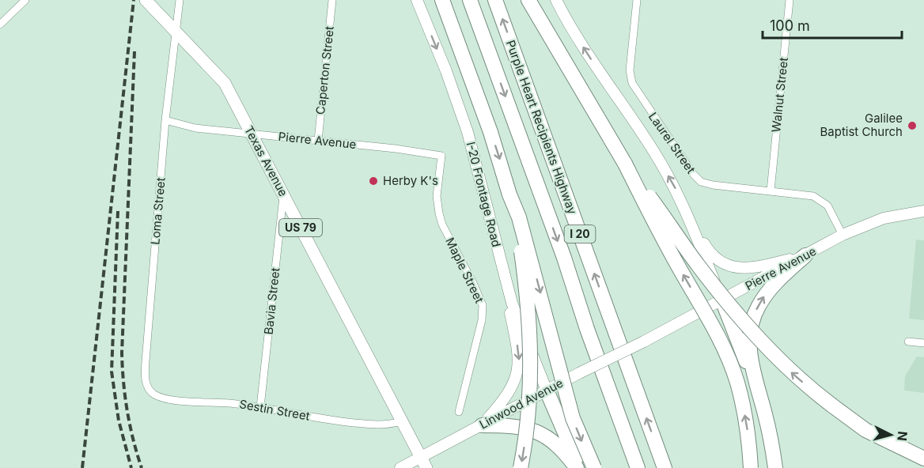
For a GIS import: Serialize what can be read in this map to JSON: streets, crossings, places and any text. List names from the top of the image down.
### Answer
{
  "streets": {
    "highway": ["Purple Heart Recipients Highway", "I 20"],
    "main road": [
      "Pierre Avenue",
      "Texas Avenue",
      "I-20 Frontage Road",
      "US 79",
      "Linwood Avenue"
    ],
    "street": [
      "Caperton Street",
      "Walnut Street",
      "Laurel Street",
      "Loma Street",
      "Maple Street",
      "Bavia Street",
      "Sestin Street"
    ]
  },
  "crossings": [
    ["Caperton Street", "Pierre Avenue"],
    ["Walnut Street", "Laurel Street"],
    ["Pierre Avenue", "Laurel Street"],
    ["Pierre Avenue", "Texas Avenue"],
    ["Pierre Avenue", "Loma Street"],
    ["Pierre Avenue", "Maple Street"],
    ["Pierre Avenue", "Linwood Avenue"],
    ["Texas Avenue", "Loma Street"],
    ["Texas Avenue", "Bavia Street"],
    ["Texas Avenue", "Linwood Avenue"],
    ["Texas Avenue", "Sestin Street"],
    ["I-20 Frontage Road", "Linwood Avenue"],
    ["Loma Street", "Sestin Street"],
    ["Bavia Street", "Sestin Street"]
  ],
  "one_way": ["I-20 Frontage Road"],
  "places": ["Galilee Baptist Church", "Herby K's"],
  "scale_bar": "100 m",
  "north": "right"
}
